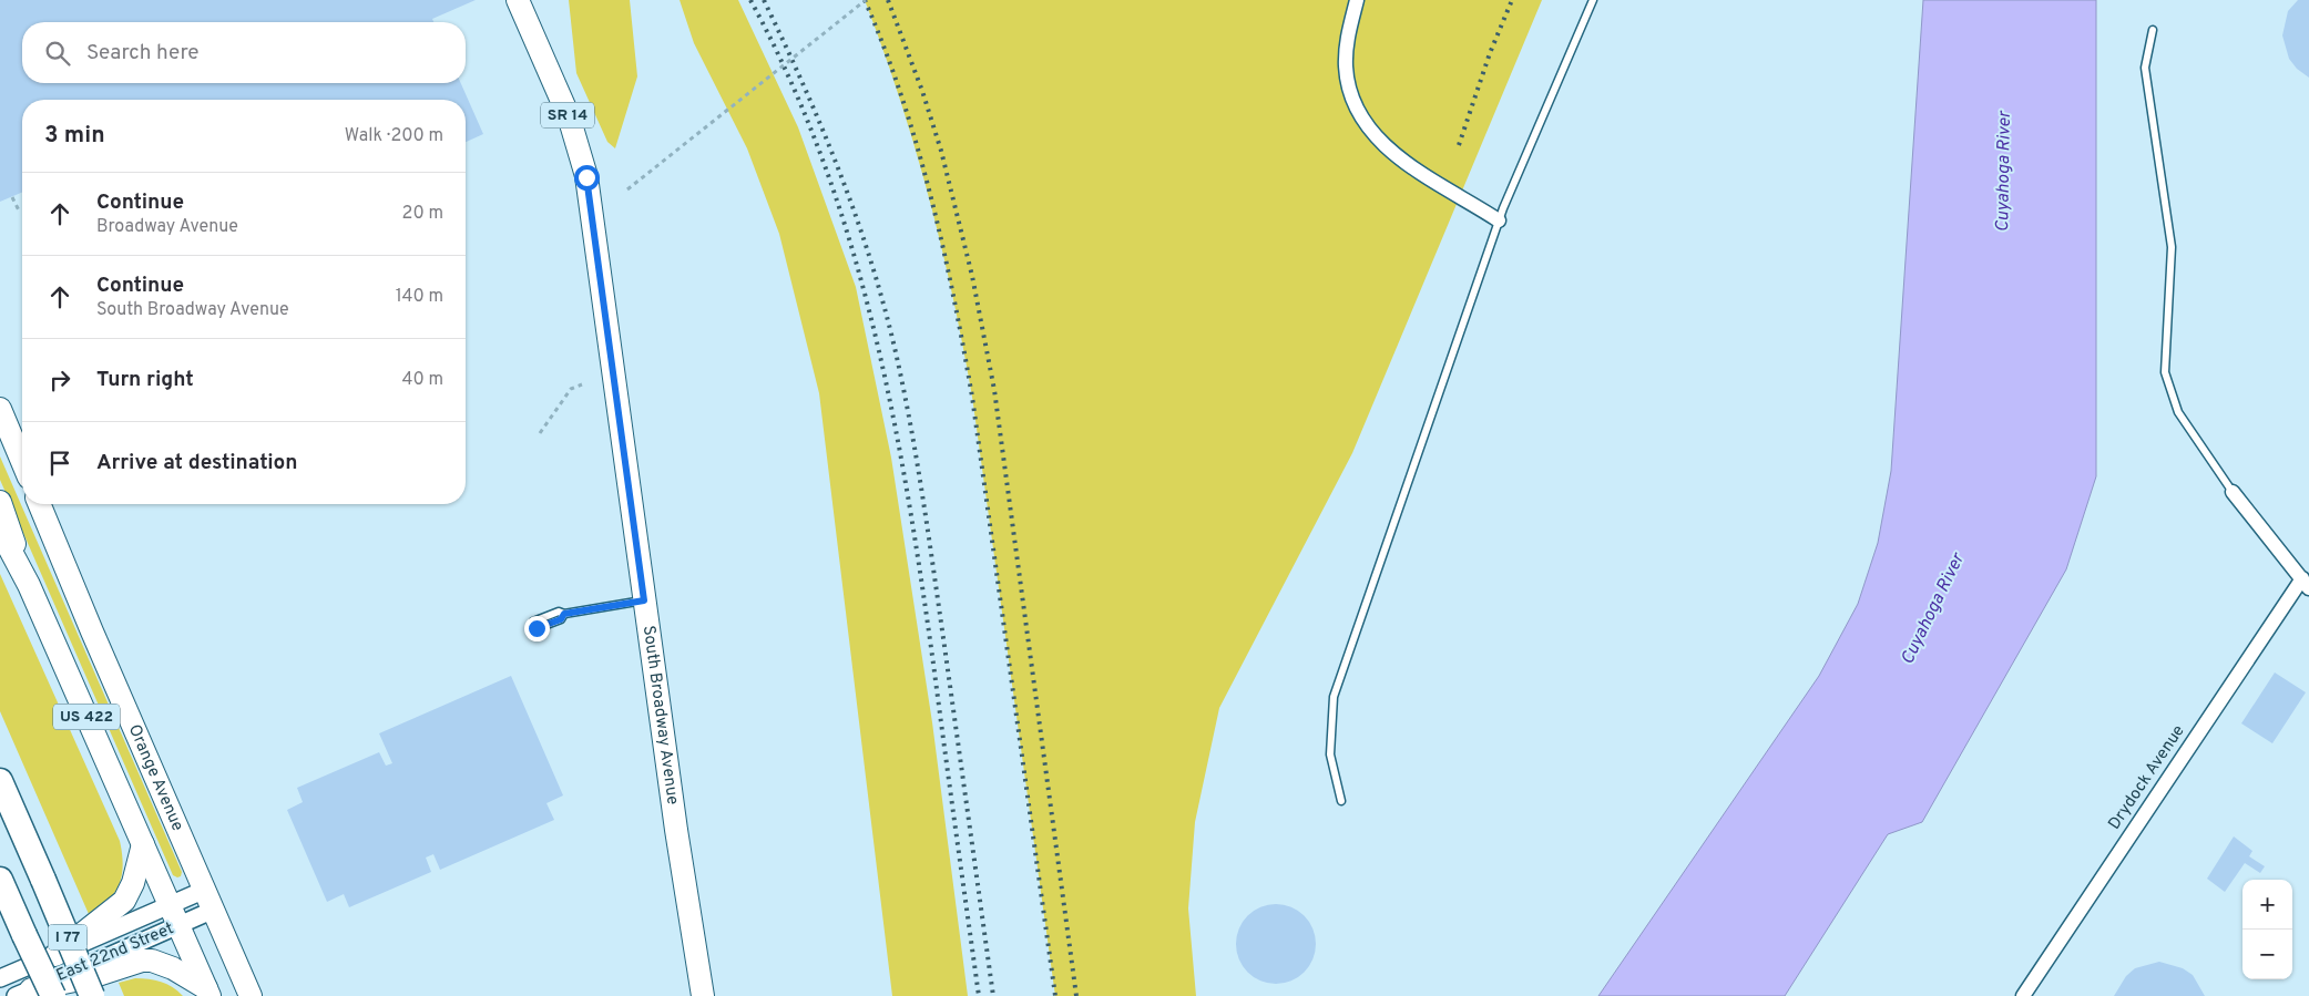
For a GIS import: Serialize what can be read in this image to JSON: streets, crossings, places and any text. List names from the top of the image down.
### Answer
{
  "streets": {
    "highway": ["I 77"],
    "main road": [
      "SR 14",
      "South Broadway Avenue",
      "US 422",
      "Orange Avenue"
    ],
    "street": ["Drydock Avenue", "East 22nd Street"]
  },
  "crossings": [
    ["US 422", "East 22nd Street"],
    ["Orange Avenue", "East 22nd Street"],
    ["I 77", "East 22nd Street"]
  ],
  "water": ["Cuyahoga River"],
  "page": {
    "search": "Search here",
    "heading": ["3 min", "Walk · 200 m"],
    "list": [
      ["Continue", "Broadway Avenue", "20 m"],
      ["Continue", "South Broadway Avenue", "140 m"],
      ["Turn right", "40 m"],
      "Arrive at destination"
    ],
    "map_buttons": ["+", "−"]
  }
}
